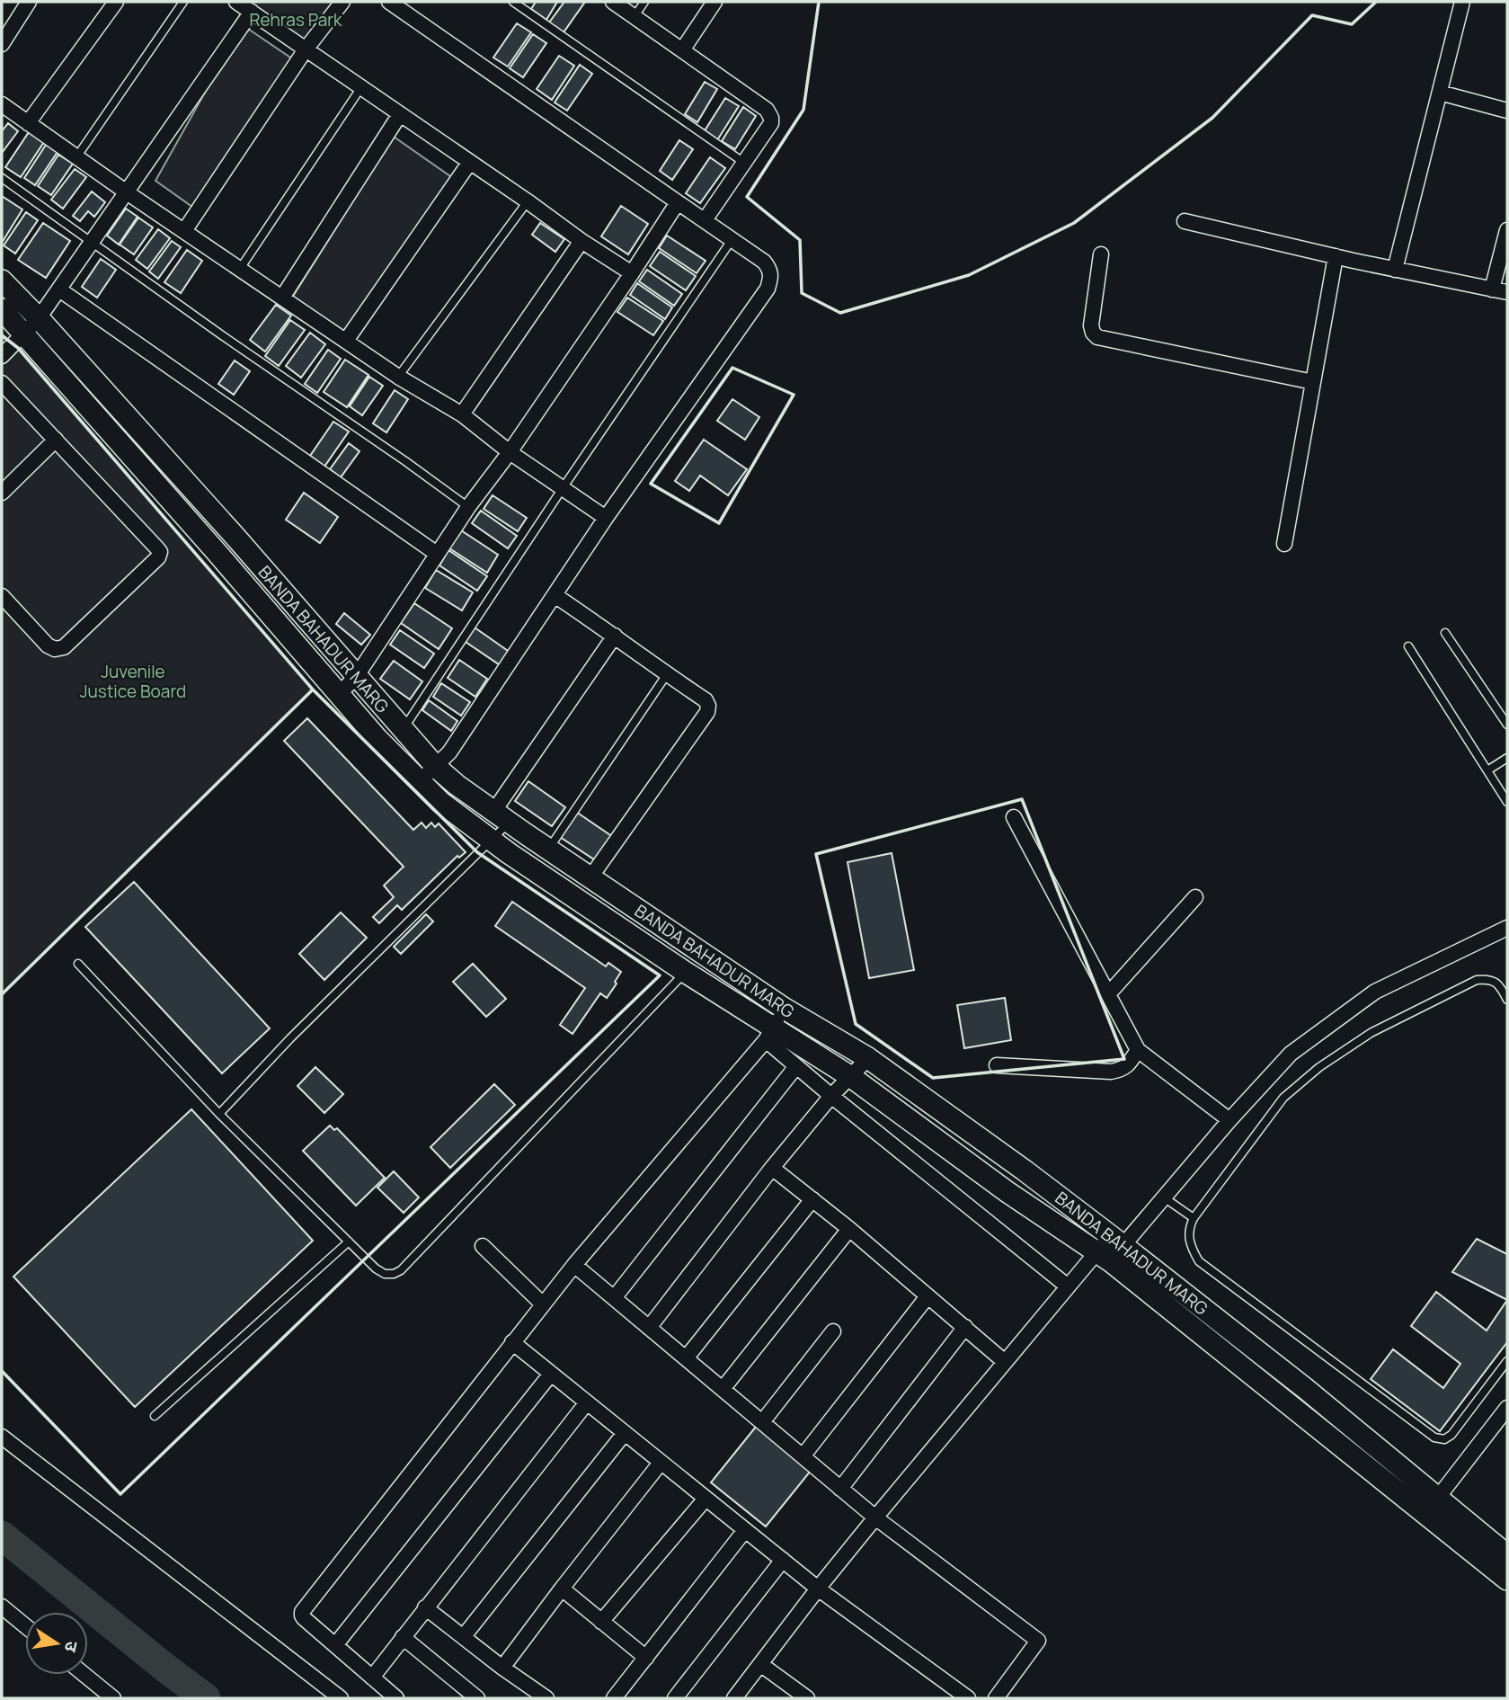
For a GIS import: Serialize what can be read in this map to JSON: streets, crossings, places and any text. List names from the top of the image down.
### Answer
{
  "streets": {
    "street": ["BANDA BAHADUR MARG"]
  },
  "parks": ["Rehras Park", "Juvenile Justice Board"],
  "north": "right"
}
